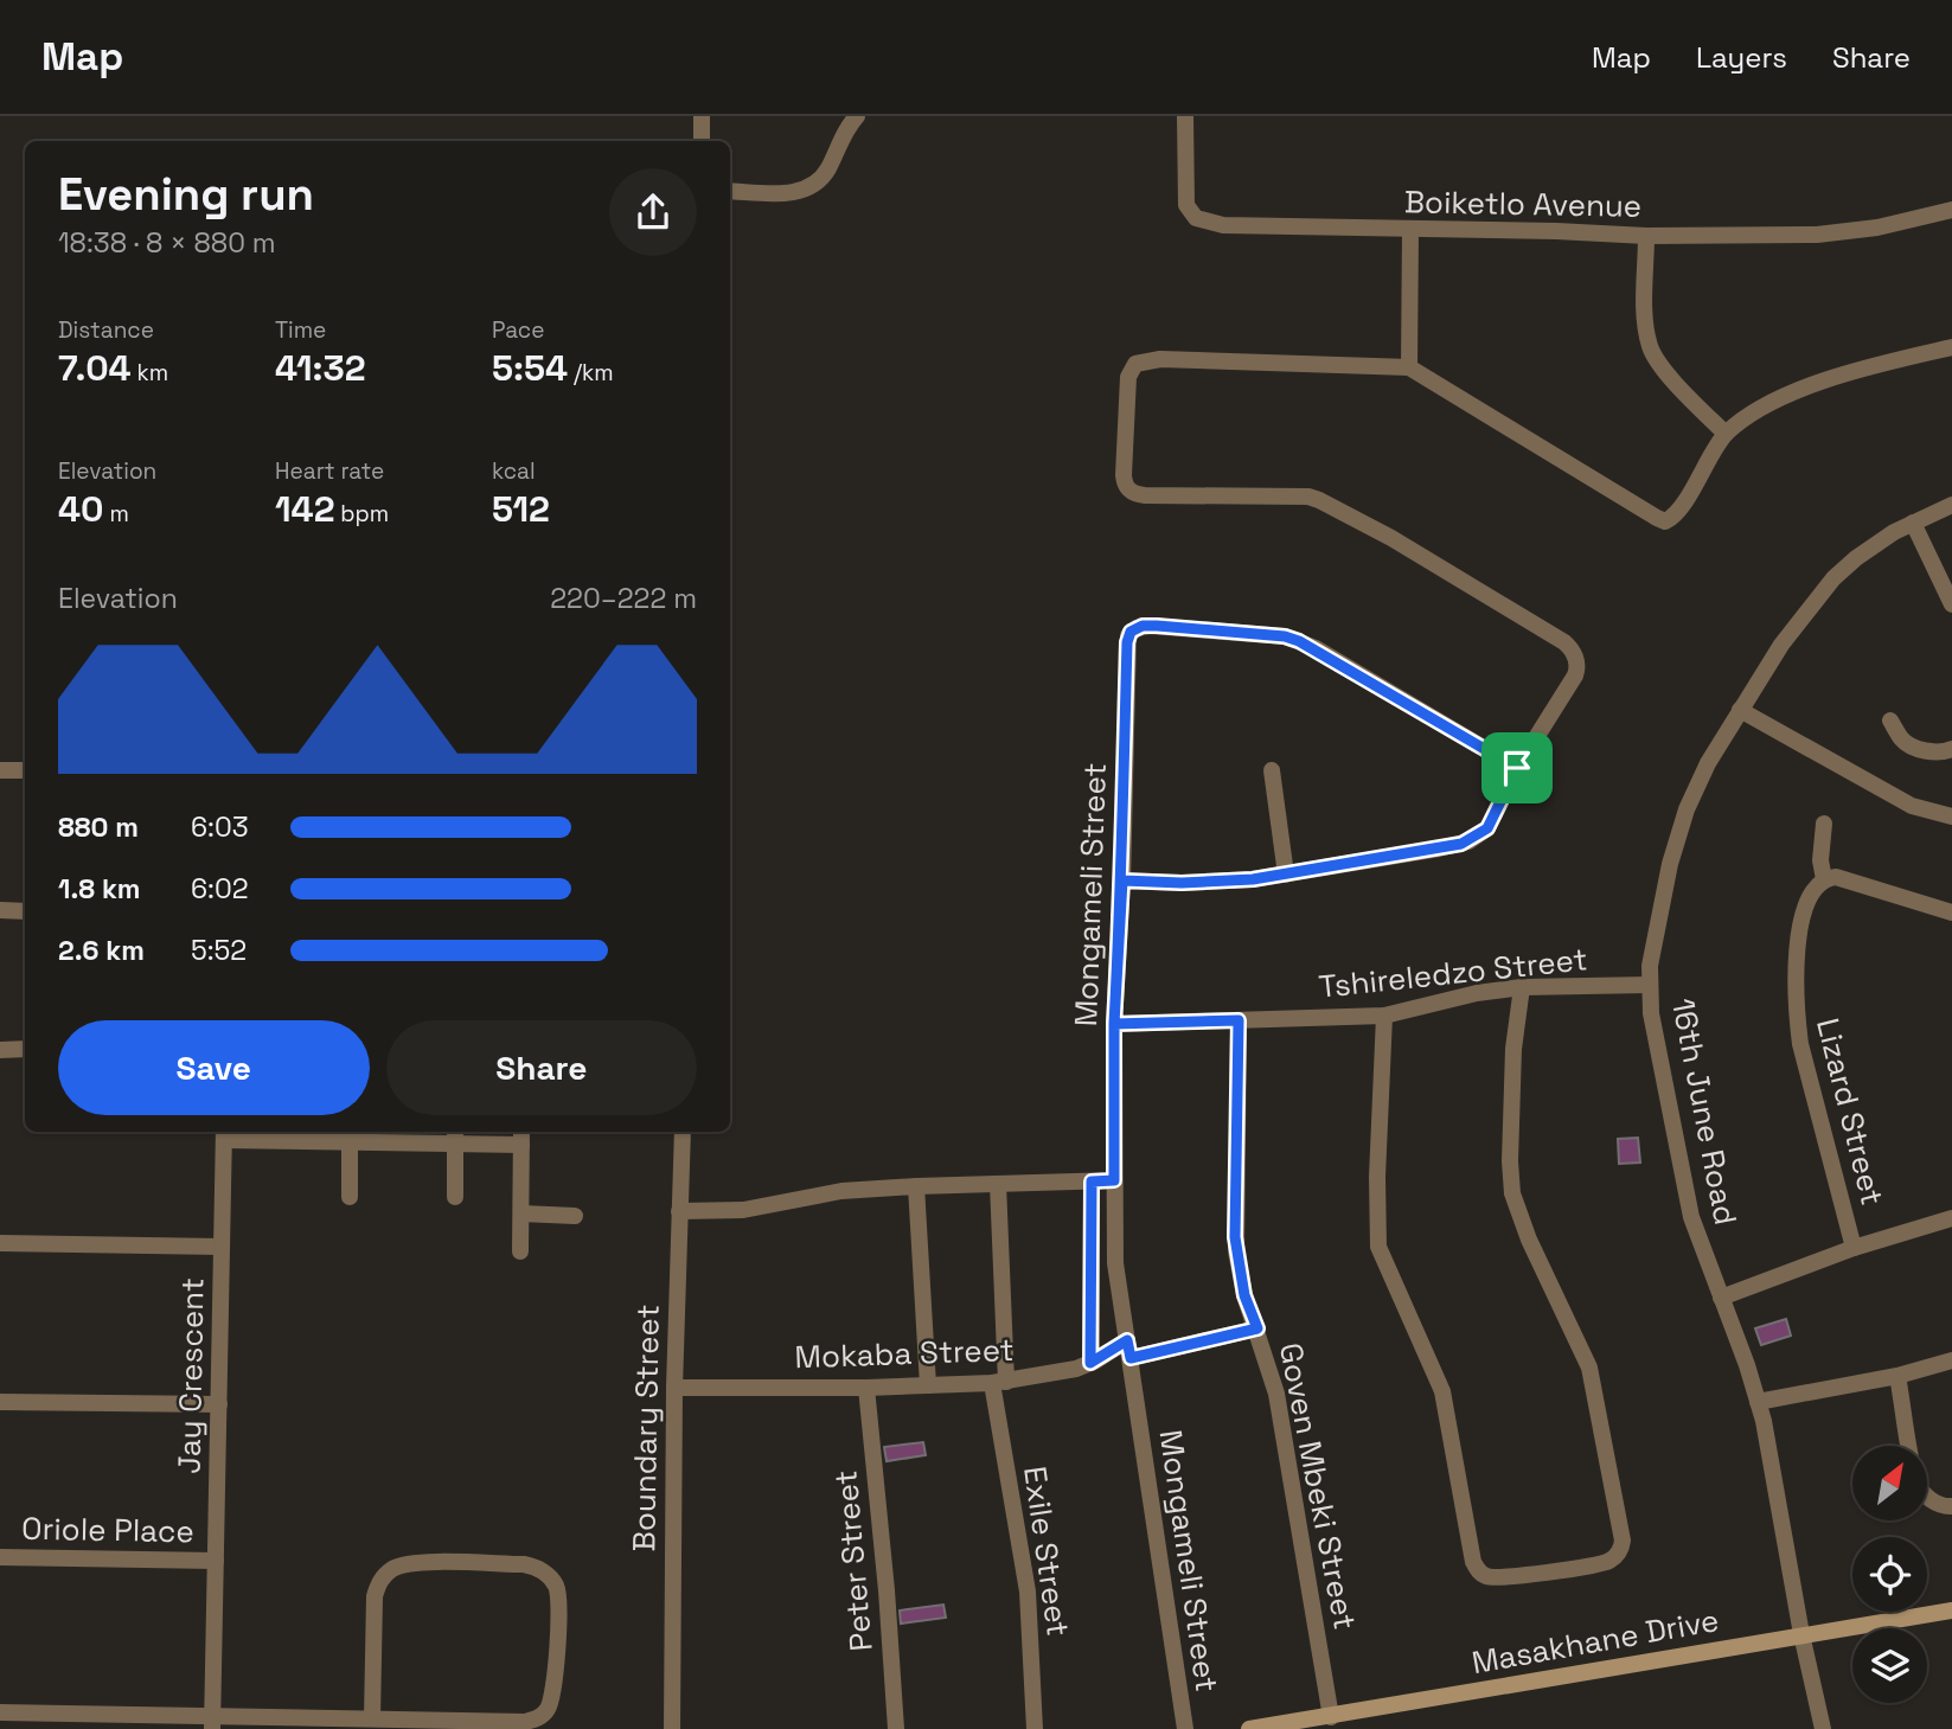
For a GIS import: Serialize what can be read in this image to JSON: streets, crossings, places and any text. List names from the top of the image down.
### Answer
{
  "streets": {
    "street": [
      "Boiketlo Avenue",
      "Mongameli Street",
      "Tshireledzo Street",
      "16th June Road",
      "Lizard Street",
      "Mokaba Street",
      "Jay Crescent",
      "Boundary Street",
      "Goven Mbeki Street",
      "Oriole Place",
      "Exile Street",
      "Peter Street",
      "Masakhane Drive"
    ]
  },
  "crossings": [
    ["Mongameli Street", "Tshireledzo Street"],
    ["Mongameli Street", "Mokaba Street"],
    ["Tshireledzo Street", "16th June Road"],
    ["Tshireledzo Street", "Goven Mbeki Street"],
    ["16th June Road", "Masakhane Drive"],
    ["Mokaba Street", "Boundary Street"],
    ["Mokaba Street", "Goven Mbeki Street"],
    ["Mokaba Street", "Exile Street"],
    ["Mokaba Street", "Peter Street"],
    ["Jay Crescent", "Oriole Place"],
    ["Goven Mbeki Street", "Masakhane Drive"]
  ],
  "north": "top right",
  "page": {
    "header": "Map",
    "nav": ["Map", "Layers", "Share"],
    "heading": ["Evening run", "18:38 · 8 × 880 m"],
    "stats": [
      ["Distance", "7.04 km"],
      ["Time", "41:32"],
      ["Pace", "5:54 /km"],
      ["Elevation", "40 m"],
      ["Heart rate", "142 bpm"],
      ["kcal", "512"]
    ],
    "chart": ["Elevation", "220–222 m"],
    "list": [
      {
        "name": "880 m",
        "note": "6:03"
      },
      {
        "name": "1.8 km",
        "note": "6:02"
      },
      {
        "name": "2.6 km",
        "note": "5:52"
      }
    ],
    "buttons": ["Save", "Share"]
  }
}
